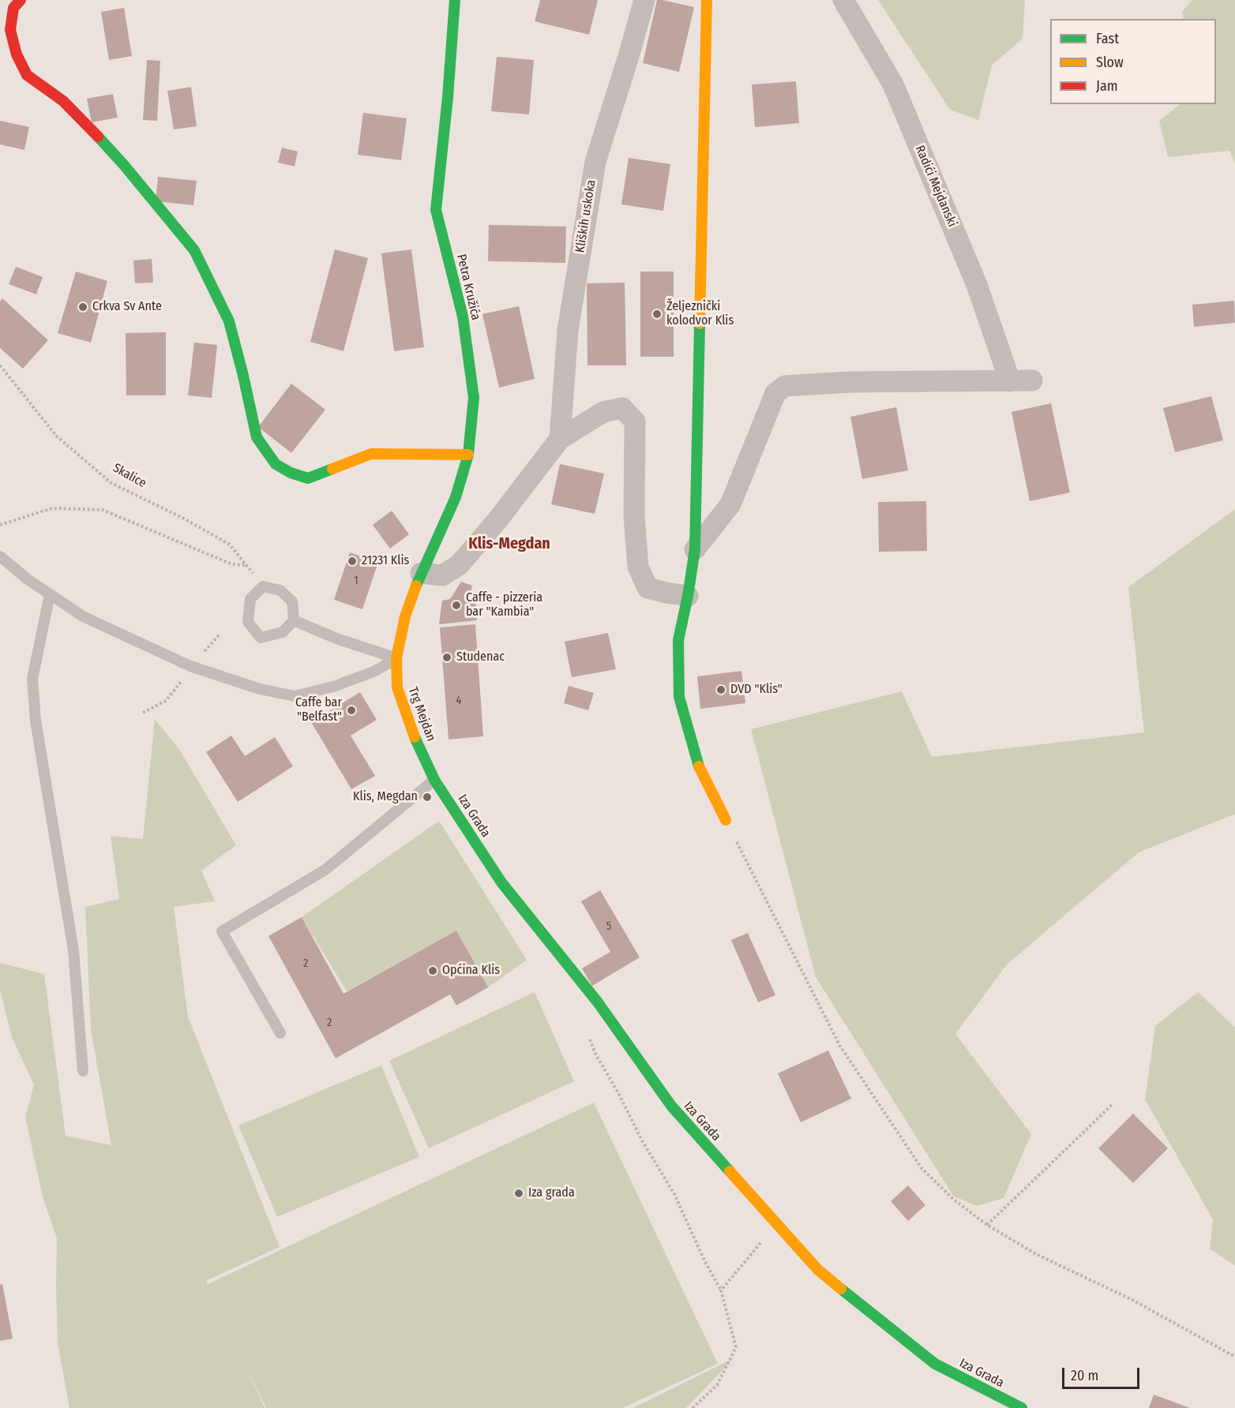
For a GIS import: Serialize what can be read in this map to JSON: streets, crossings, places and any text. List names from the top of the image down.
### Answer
{
  "streets": {
    "street": [
      "Radići Mejdanski",
      "Kliških uskoka",
      "Petra Kružića",
      "Trg Mejdan",
      "Iza Grada"
    ],
    "path": ["Skalice"]
  },
  "crossings": [
    ["Petra Kružića", "Trg Mejdan"],
    ["Trg Mejdan", "Iza Grada"]
  ],
  "districts": ["Klis-Megdan"],
  "places": [
    "Crkva Sv Ante",
    "Željeznički kolodvor Klis",
    "21231 Klis",
    "Caffe - pizzeria bar \"Kambia\"",
    "Studenac",
    "DVD \"Klis\"",
    "Caffe bar \"Belfast\"",
    "Klis, Megdan",
    "Općina Klis",
    "Iza grada"
  ],
  "house_numbers": [
    "1",
    "4",
    "5",
    "2",
    "2"
  ],
  "legend": ["Fast", "Slow", "Jam"],
  "scale_bar": "20 m"
}
